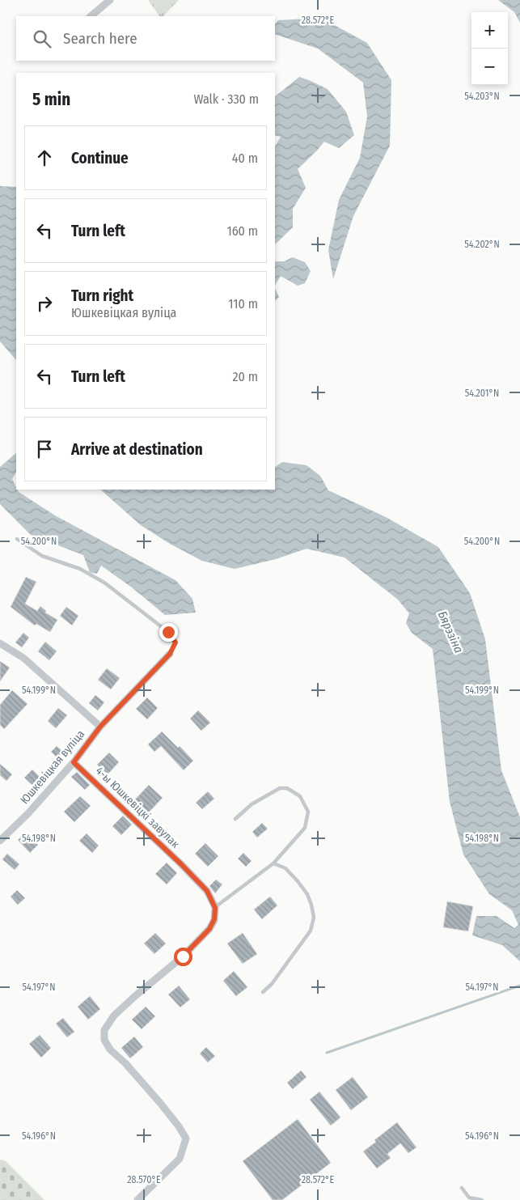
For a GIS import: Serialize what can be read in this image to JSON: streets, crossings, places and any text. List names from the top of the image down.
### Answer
{
  "streets": {
    "street": ["Юшкевіцкая вуліца", "4-ы Юшкевіцкі завулак"]
  },
  "crossings": [
    ["Юшкевіцкая вуліца", "4-ы Юшкевіцкі завулак"]
  ],
  "water": ["Бярэзіна"],
  "page": {
    "map_buttons": ["+", "−"],
    "search": "Search here",
    "heading": ["5 min", "Walk · 330 m"],
    "list": [
      ["Continue", "40 m"],
      ["Turn left", "160 m"],
      ["Turn right", "Юшкевіцкая вуліца", "110 m"],
      ["Turn left", "20 m"],
      "Arrive at destination"
    ]
  },
  "coordinates": [
    "28.572°E",
    "54.203°N",
    "54.202°N",
    "54.201°N",
    "54.200°N",
    "54.199°N",
    "54.198°N",
    "54.197°N",
    "54.196°N",
    "28.570°E"
  ]
}
